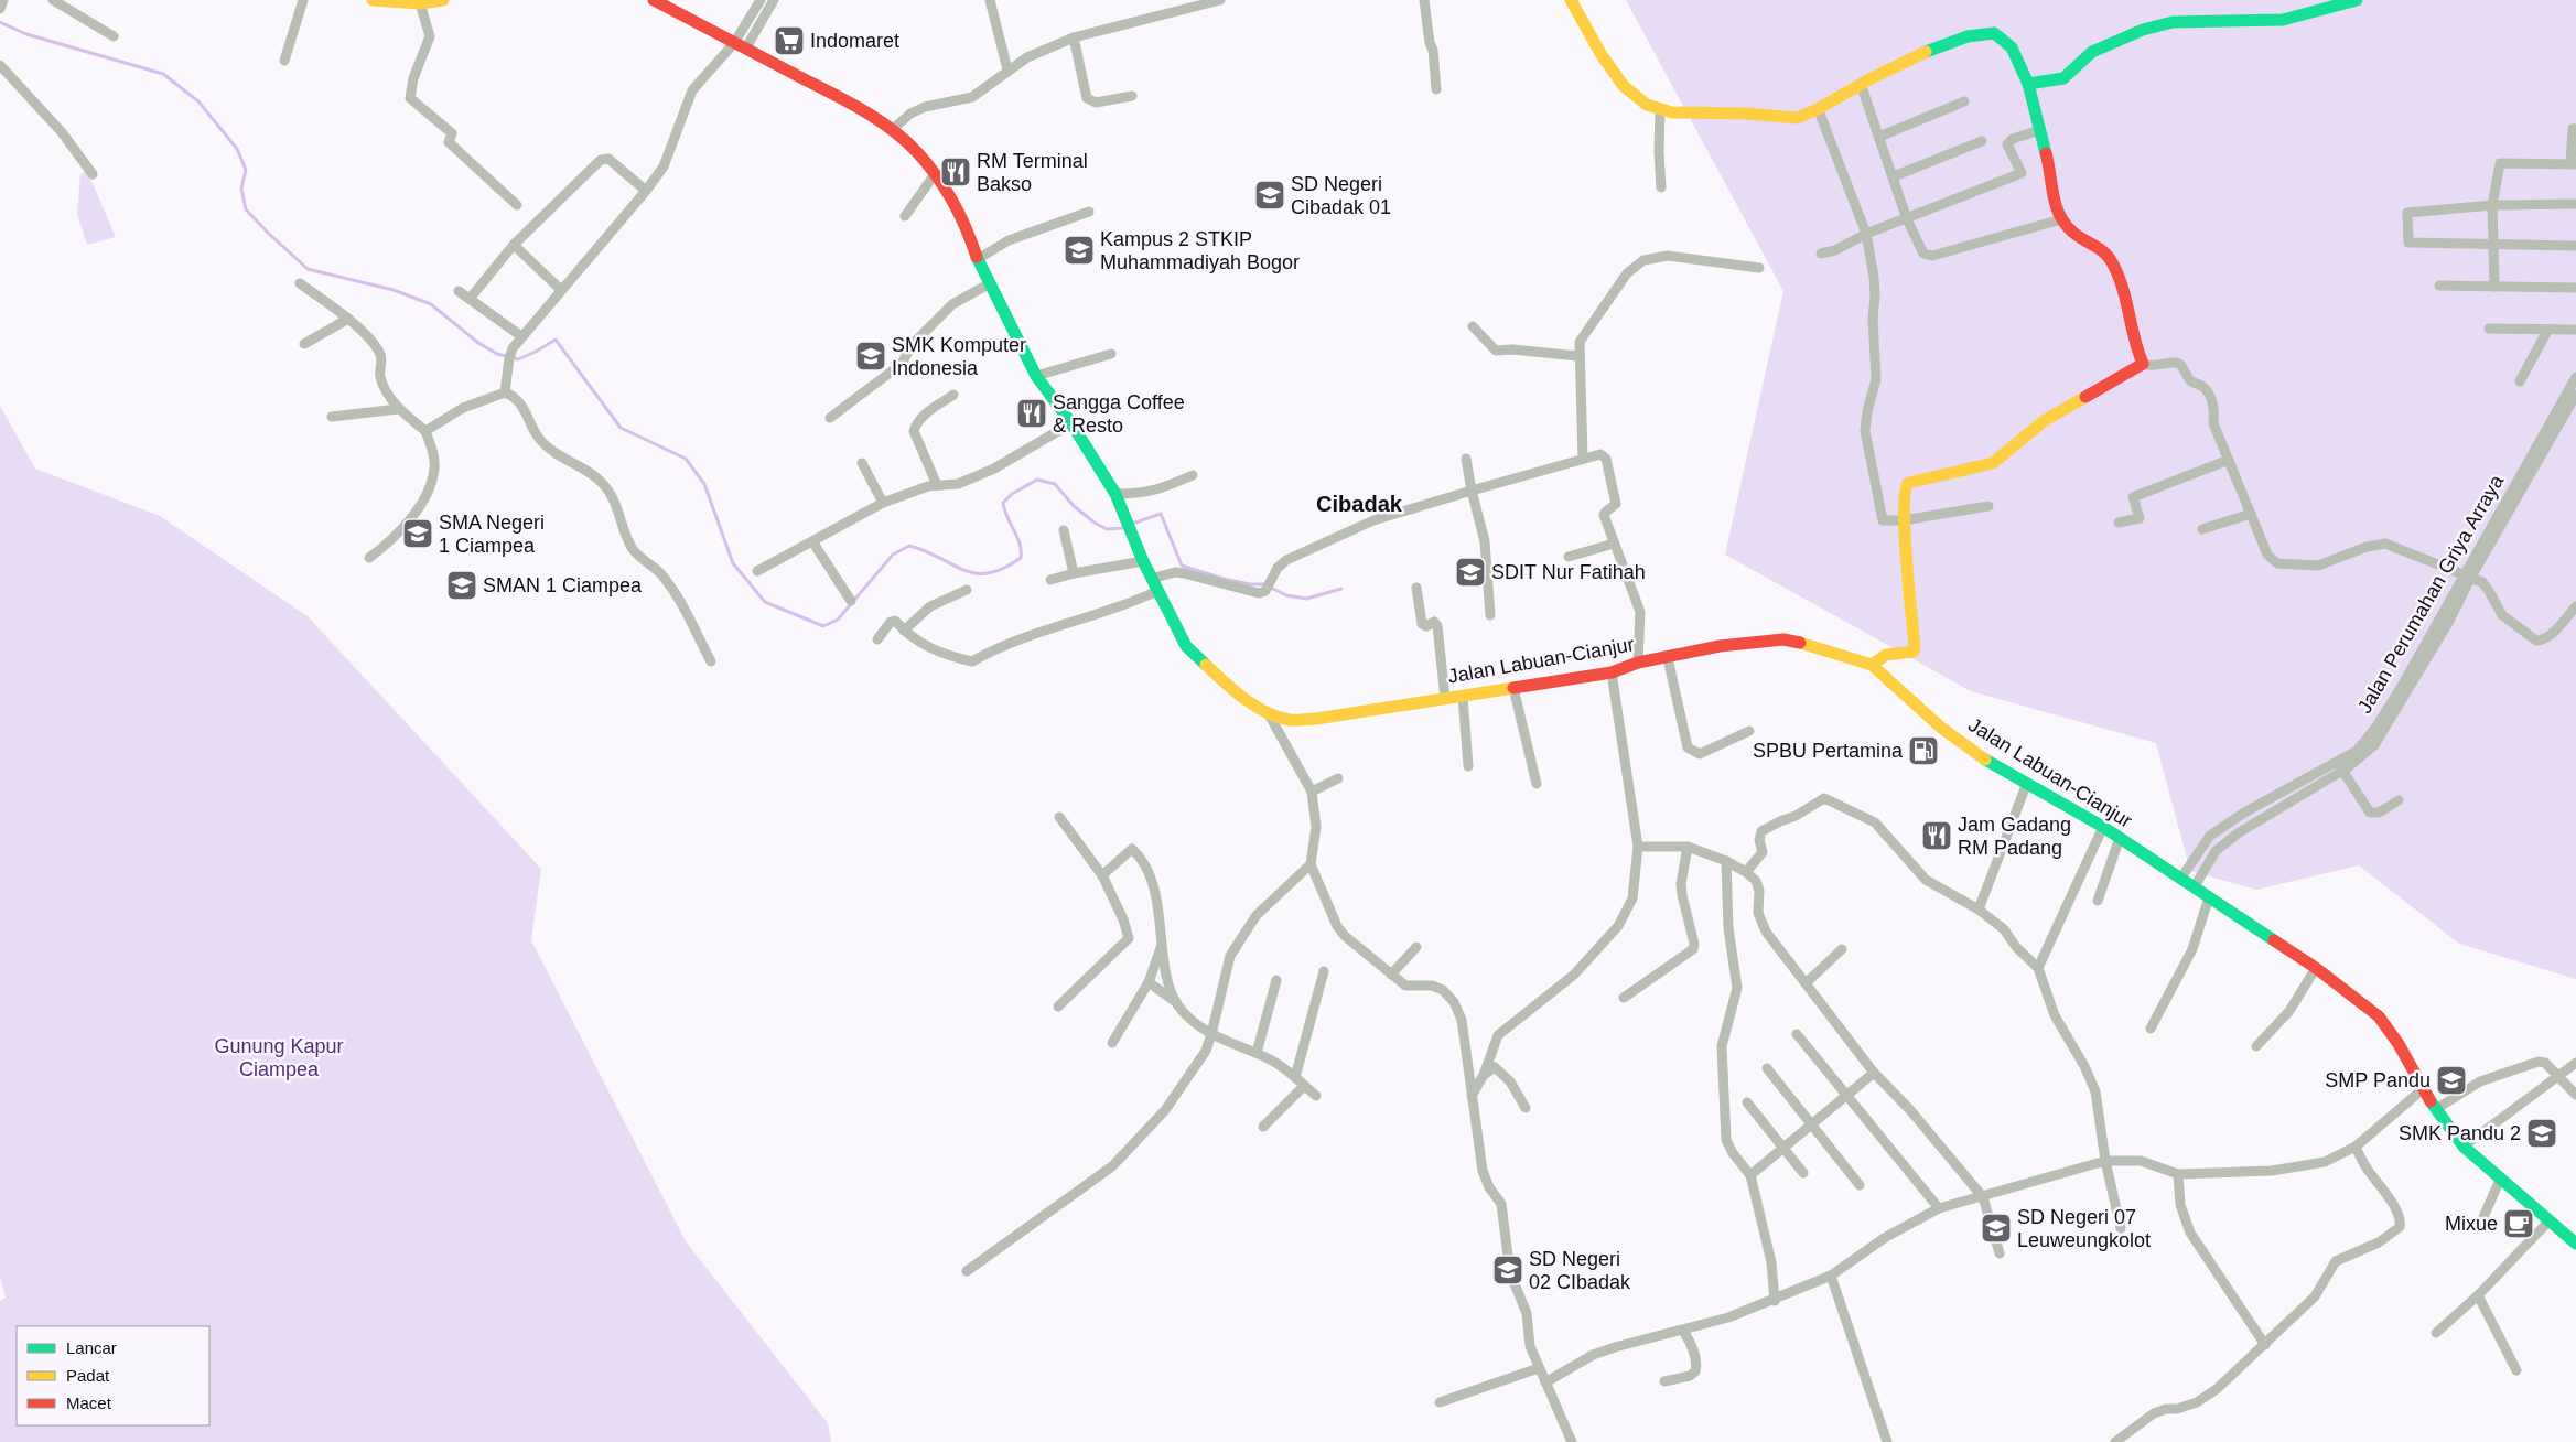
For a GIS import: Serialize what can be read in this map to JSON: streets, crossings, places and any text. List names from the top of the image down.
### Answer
{
  "streets": {
    "main road": ["Jalan Labuan-Cianjur"],
    "street": ["Jalan Perumahan Griya Arraya"]
  },
  "crossings": [
    ["Jalan Perumahan Griya Arraya", "Jalan Labuan-Cianjur"]
  ],
  "districts": ["Cibadak"],
  "parks": ["Gunung Kapur Ciampea"],
  "places": {
    "supermarket": ["Indomaret"],
    "restaurant": ["RM Terminal Bakso", "Sangga Coffee & Resto", "Jam Gadang RM Padang"],
    "school or university": [
      "SD Negeri Cibadak 01",
      "Kampus 2 STKIP Muhammadiyah Bogor",
      "SMK Komputer Indonesia",
      "SMA Negeri 1 Ciampea",
      "SDIT Nur Fatihah",
      "SMAN 1 Ciampea",
      "SMP Pandu",
      "SMK Pandu 2",
      "SD Negeri 07 Leuweungkolot",
      "SD Negeri 02 CIbadak"
    ],
    "fuel station": ["SPBU Pertamina"],
    "cafe": ["Mixue"]
  },
  "legend": ["Lancar", "Padat", "Macet"]
}
